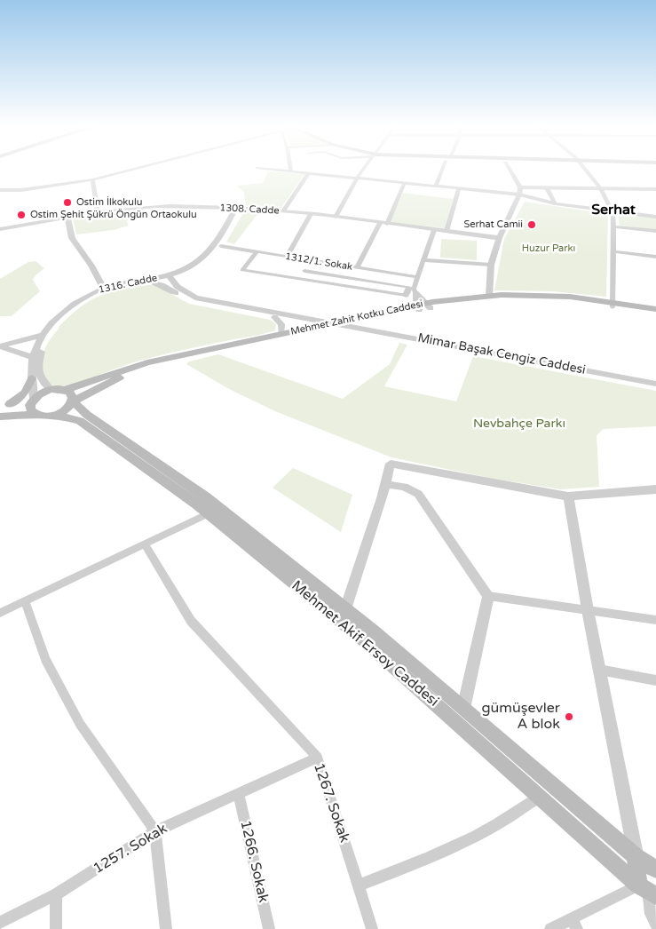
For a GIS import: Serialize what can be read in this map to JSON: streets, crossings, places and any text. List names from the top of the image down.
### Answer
{
  "streets": {
    "main road": ["Mehmet Zahit Kotku Caddesi", "Mehmet Akif Ersoy Caddesi"],
    "street": [
      "1308. Cadde",
      "1312/1. Sokak",
      "1316. Cadde",
      "Mimar Başak Cengiz Caddesi",
      "1267. Sokak",
      "1257. Sokak",
      "1266. Sokak"
    ]
  },
  "crossings": [
    ["1308. Cadde", "1316. Cadde"],
    ["1312/1. Sokak", "1316. Cadde"],
    ["1316. Cadde", "Mehmet Zahit Kotku Caddesi"],
    ["1316. Cadde", "Mehmet Akif Ersoy Caddesi"],
    ["Mehmet Zahit Kotku Caddesi", "Mimar Başak Cengiz Caddesi"],
    ["Mehmet Zahit Kotku Caddesi", "Mehmet Akif Ersoy Caddesi"],
    ["1267. Sokak", "1257. Sokak"],
    ["1267. Sokak", "1266. Sokak"],
    ["1257. Sokak", "1266. Sokak"]
  ],
  "districts": ["Serhat"],
  "parks": ["Huzur Parkı", "Nevbahçe Parkı"],
  "places": [
    "Ostim İlkokulu",
    "Ostim Şehit Şükrü Öngün Ortaokulu",
    "Serhat Camii",
    "gümüşevler A blok"
  ]
}
